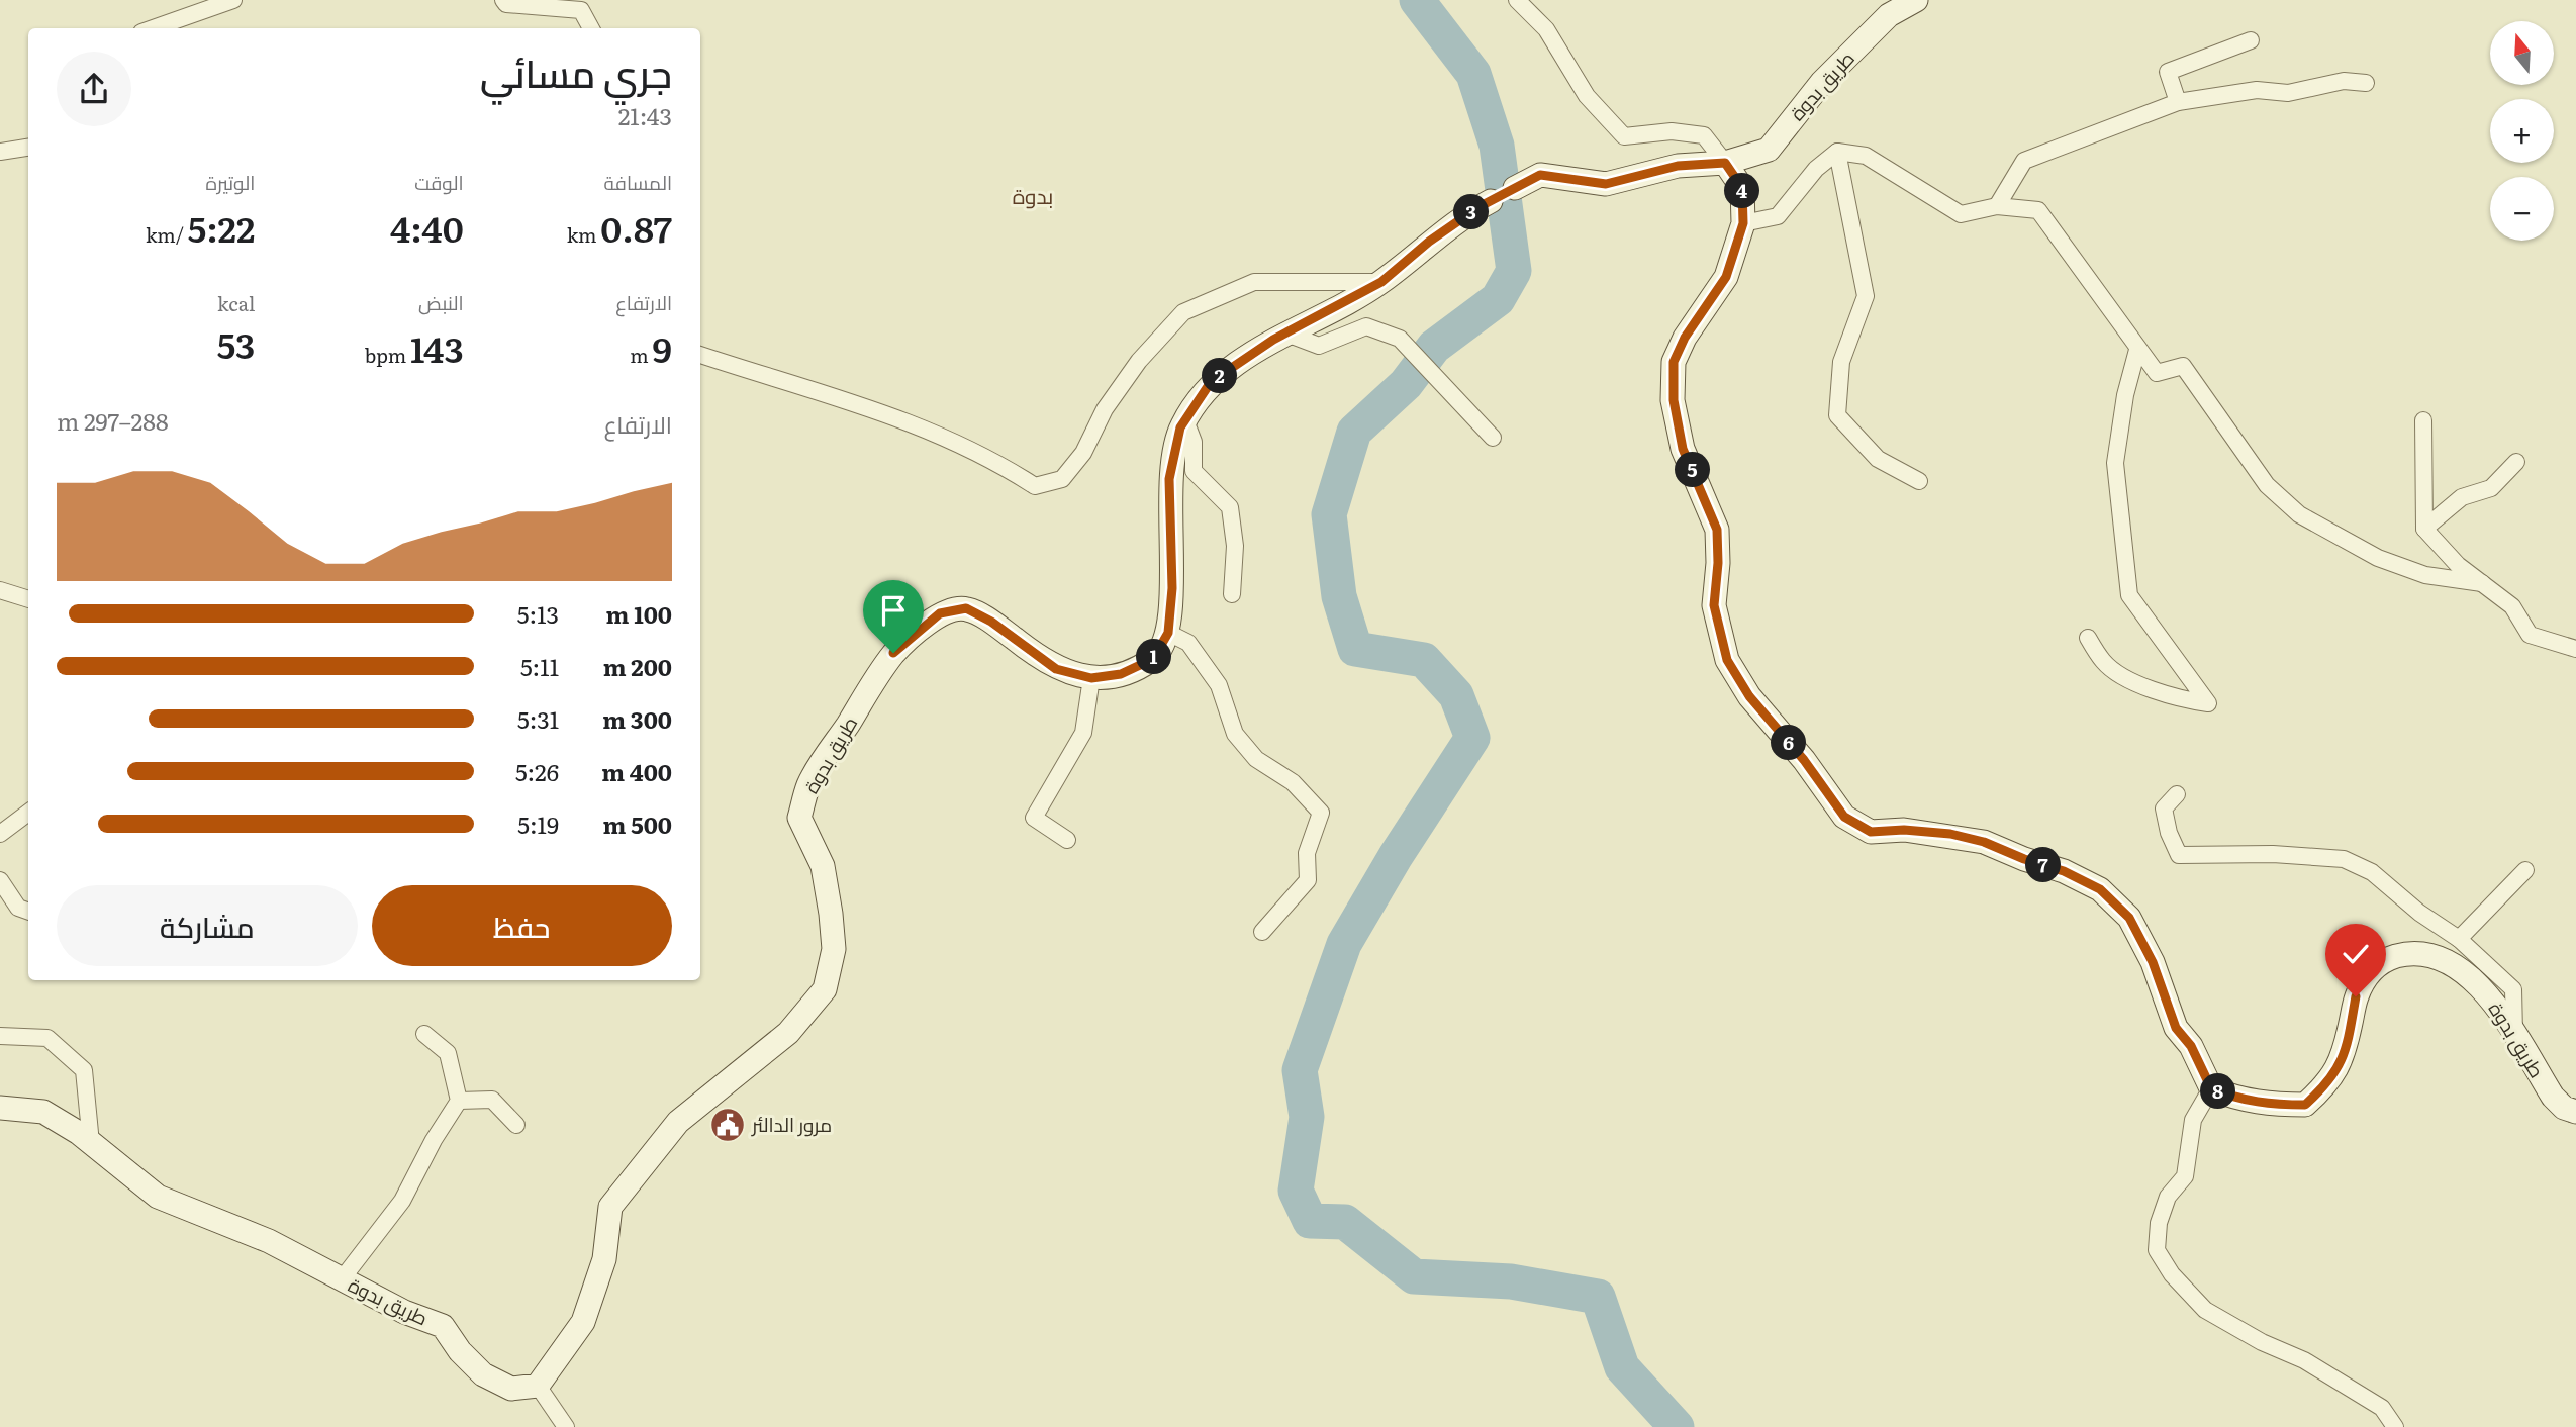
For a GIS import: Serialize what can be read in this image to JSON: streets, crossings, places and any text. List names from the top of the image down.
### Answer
{
  "streets": {
    "street": ["طريق بدوة"]
  },
  "districts": ["بدوة"],
  "places": {
    "public building": ["مرور الدالئر"]
  },
  "north": "top",
  "page": {
    "map_buttons": ["+", "−"],
    "heading": ["جري مسائي", "21:43"],
    "stats": [
      ["المسافة", "0.87 km"],
      ["الوقت", "4:40"],
      ["الوتيرة", "5:22 /km"],
      ["الارتفاع", "9 m"],
      ["النبض", "143 bpm"],
      ["kcal", "53"]
    ],
    "pins": [
      "4",
      "3",
      "2",
      "5",
      "1",
      "6",
      "7",
      "8"
    ],
    "chart": ["الارتفاع", "288–297 m"],
    "list": [
      {
        "name": "100 m",
        "note": "5:13"
      },
      {
        "name": "200 m",
        "note": "5:11"
      },
      {
        "name": "300 m",
        "note": "5:31"
      },
      {
        "name": "400 m",
        "note": "5:26"
      },
      {
        "name": "500 m",
        "note": "5:19"
      }
    ],
    "buttons": ["حفظ", "مشاركة"]
  }
}
